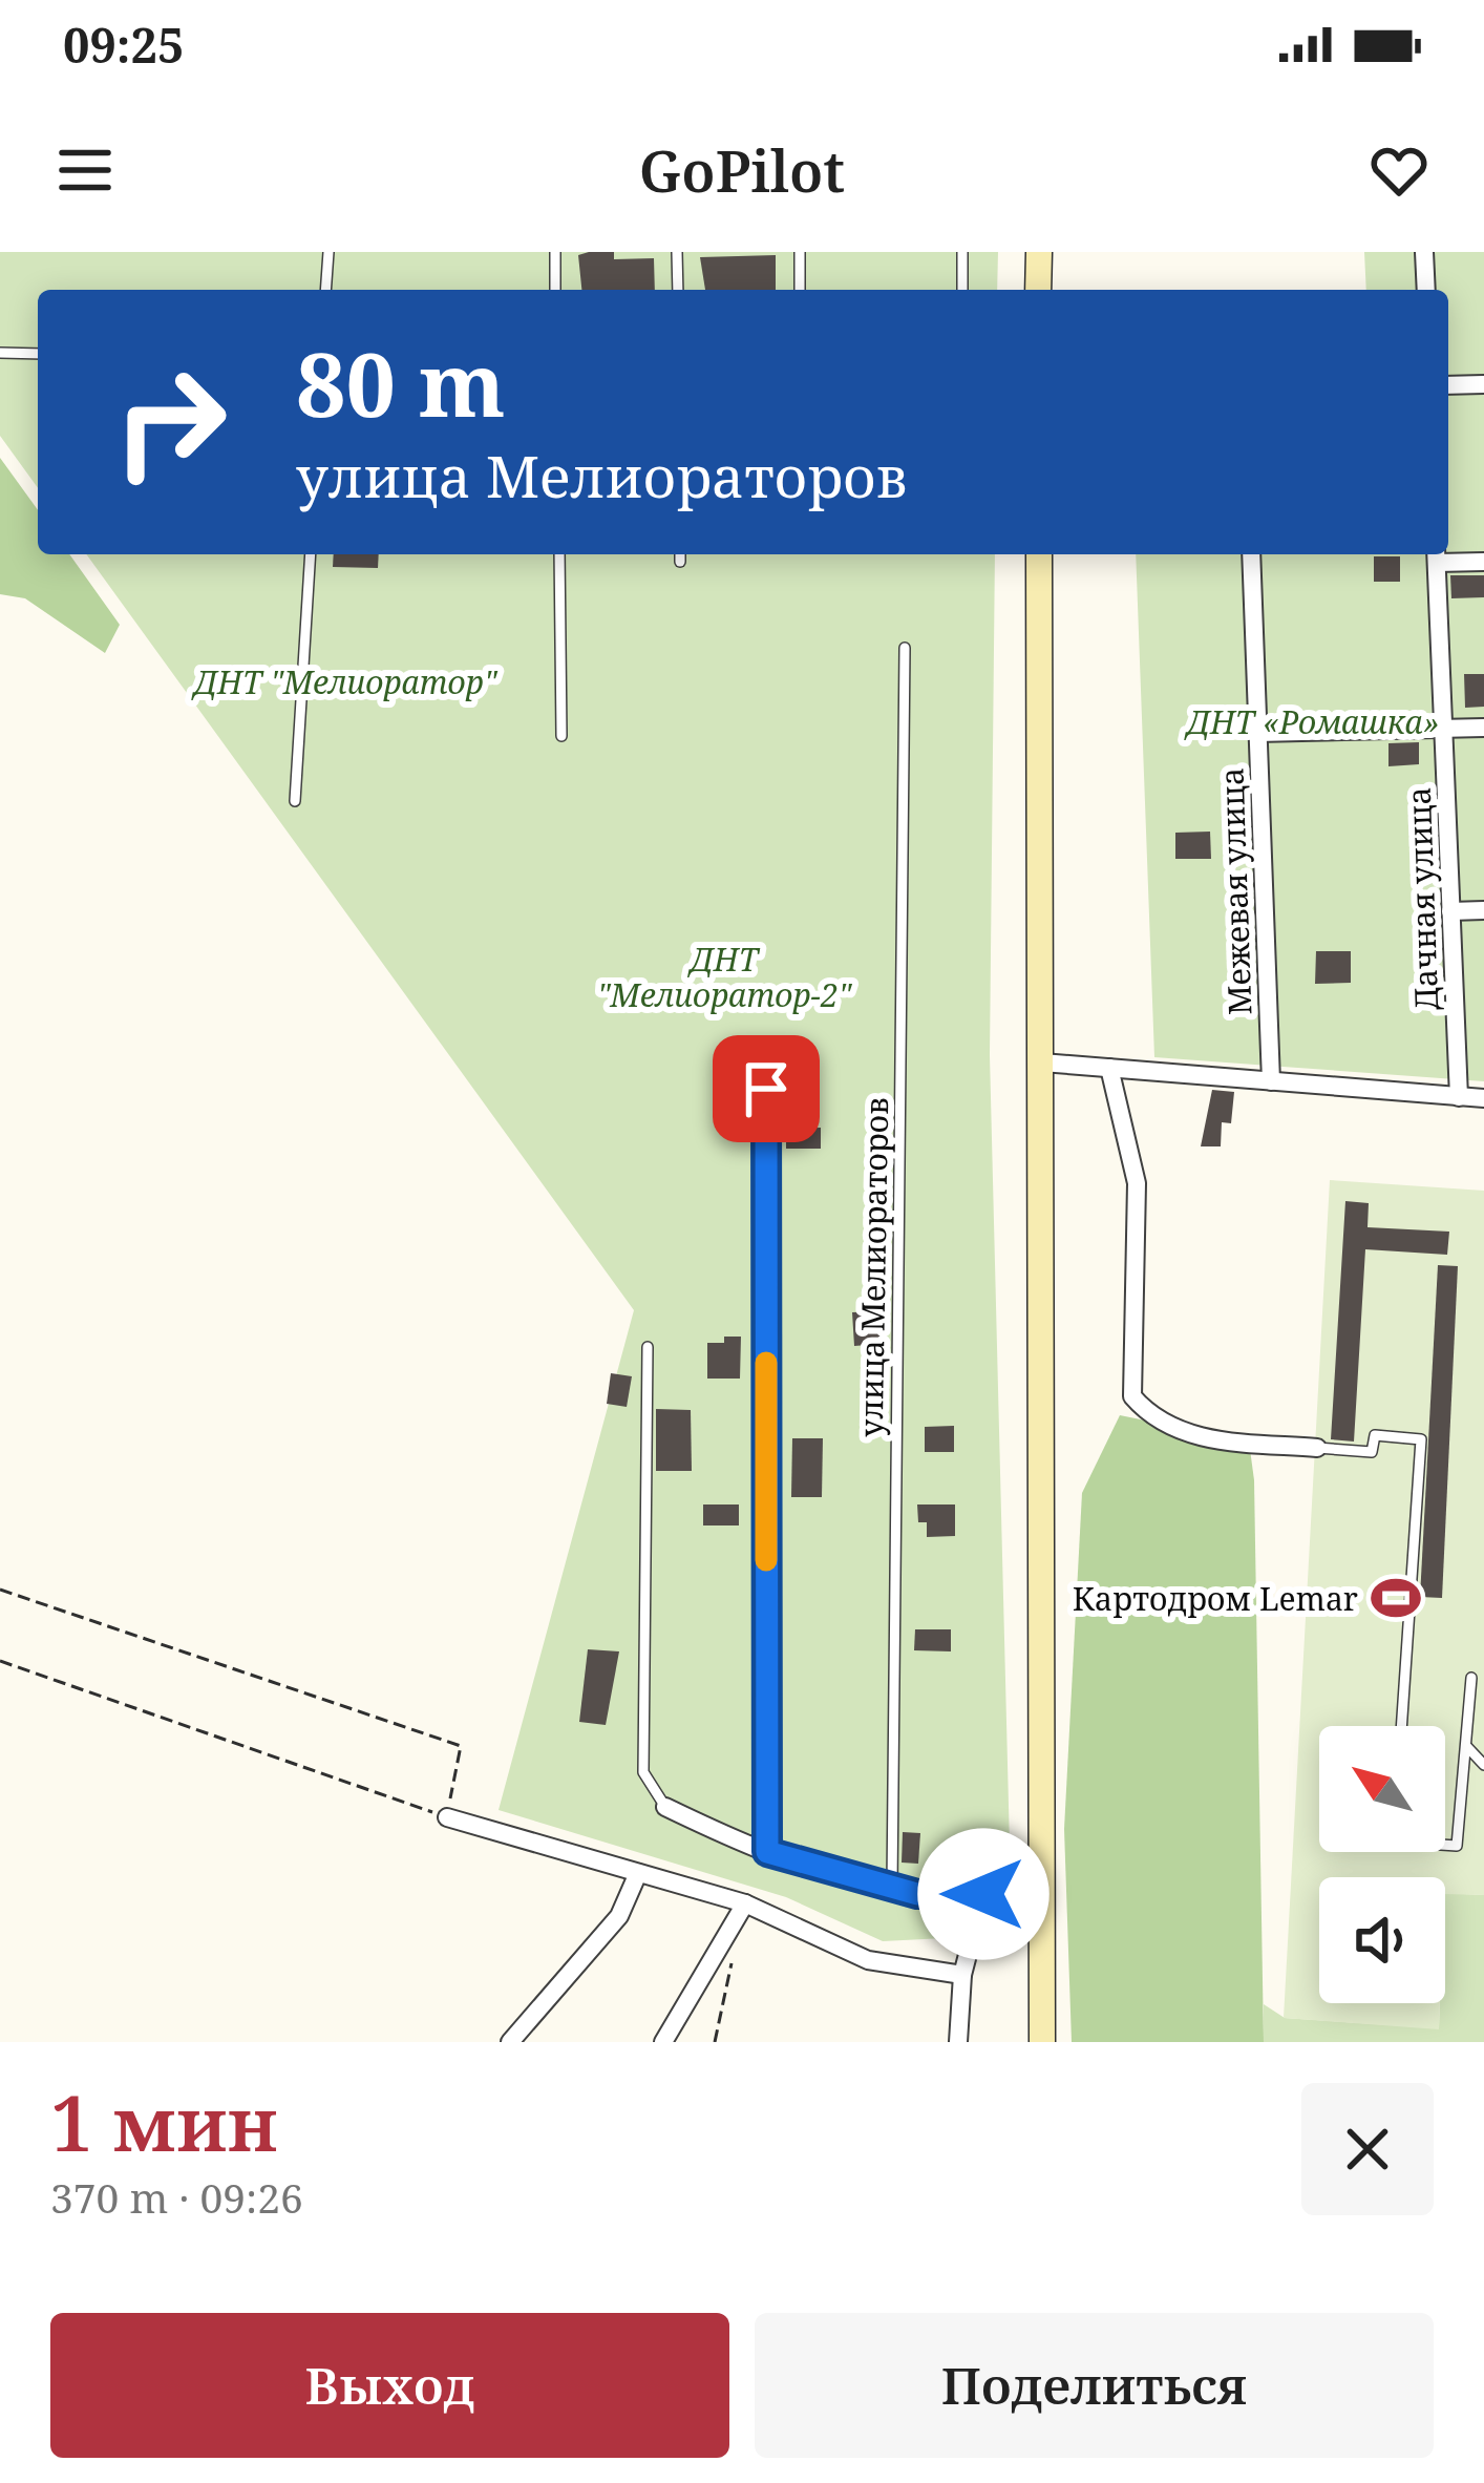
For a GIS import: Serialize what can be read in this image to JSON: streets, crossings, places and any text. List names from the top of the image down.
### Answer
{
  "streets": {
    "street": ["Межевая улица", "Дачная улица"],
    "lane": ["улица Мелиораторов"]
  },
  "parks": ["ДНТ \"Мелиоратор\"", "ДНТ «Ромашка»", "ДНТ \"Мелиоратор-2\""],
  "places": {
    "sports": ["Картодром Lemar"]
  },
  "north": "top left",
  "page": {
    "status": "09:25",
    "header": "GoPilot",
    "turn": ["80 m", "улица Мелиораторов"],
    "heading": ["1 мин", "370 m · 09:26"],
    "buttons": ["Выход", "Поделиться"]
  }
}
